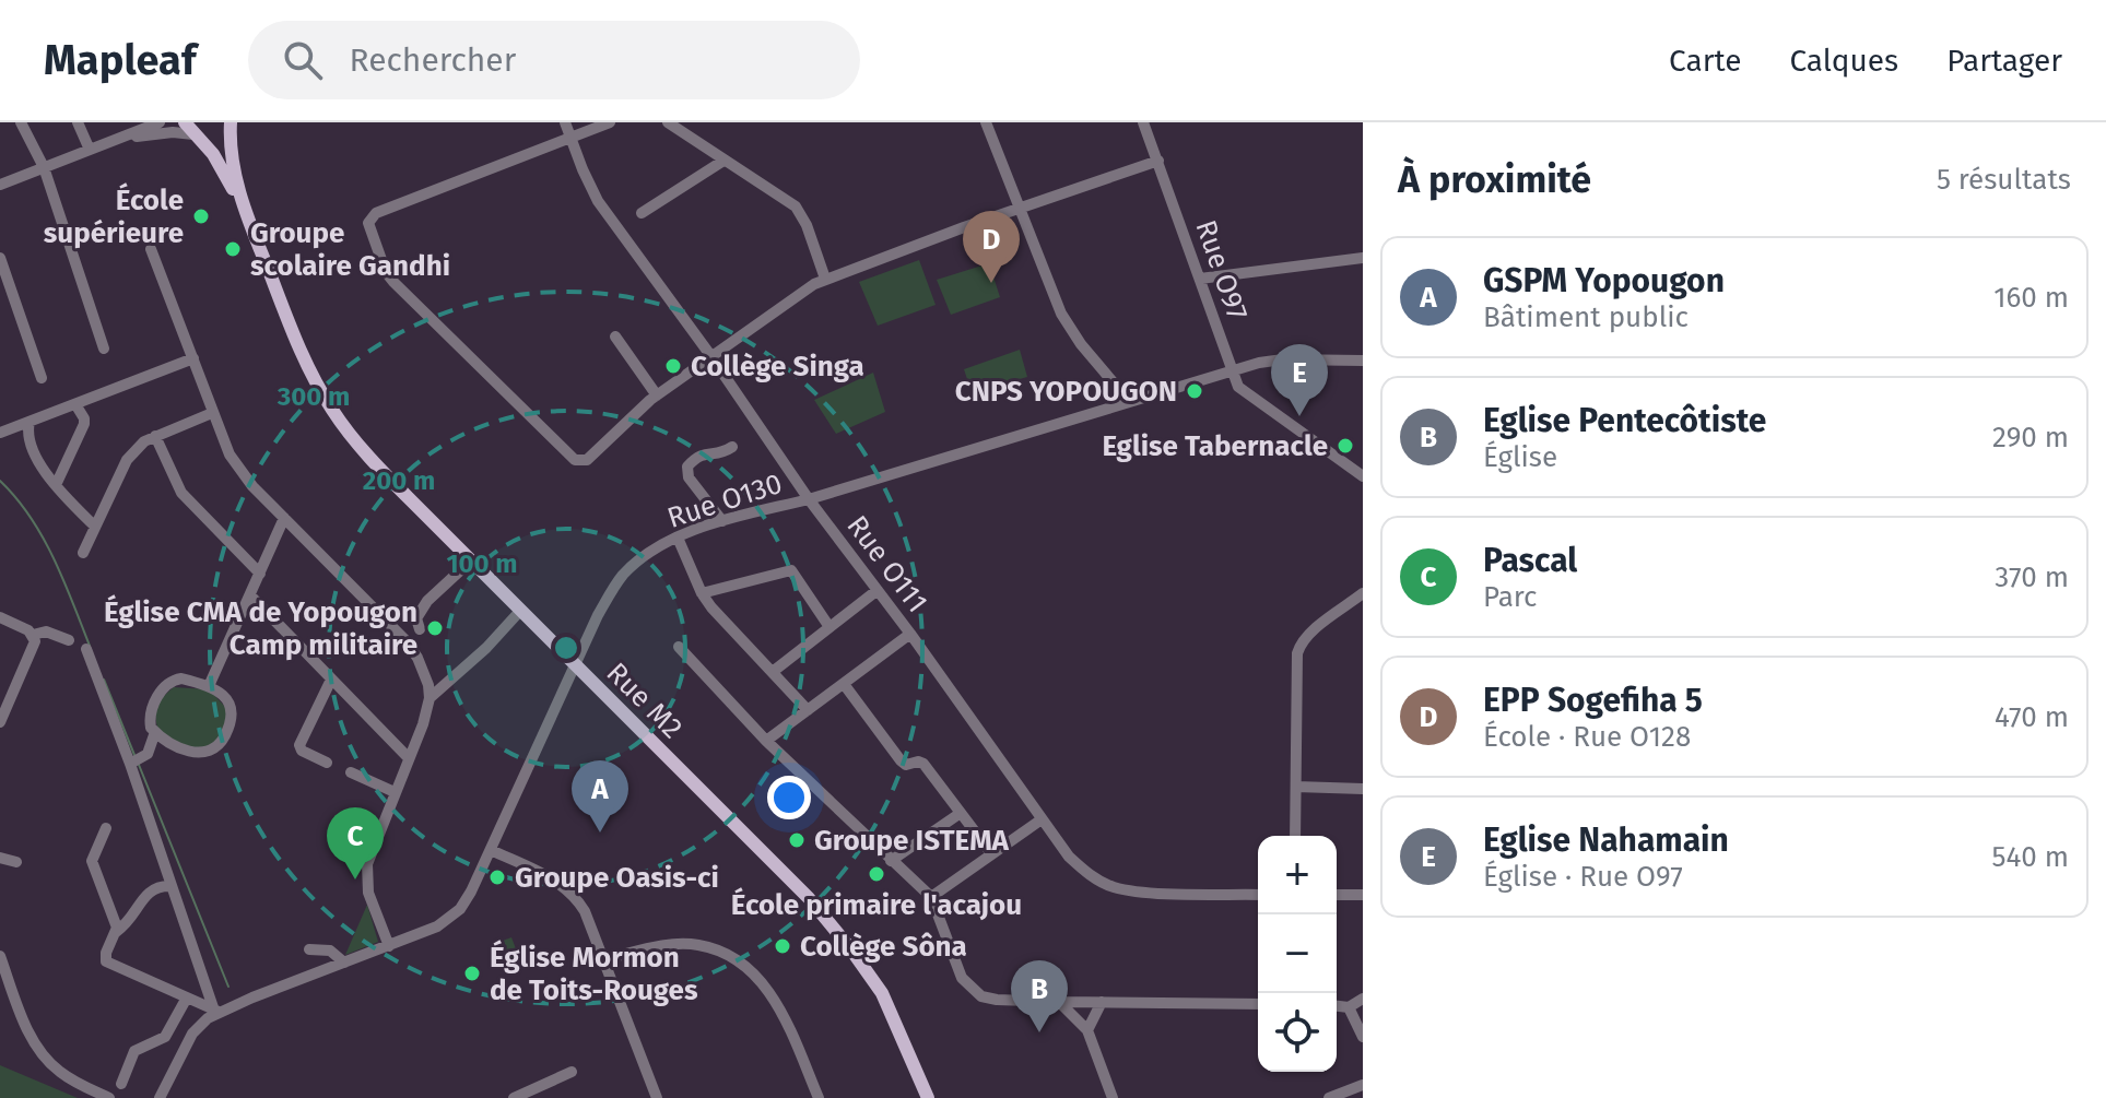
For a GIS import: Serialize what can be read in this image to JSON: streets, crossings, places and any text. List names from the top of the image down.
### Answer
{
  "streets": {
    "main road": ["Rue M2"],
    "street": ["Rue O97", "Rue O130", "Rue O111"]
  },
  "crossings": [
    ["Rue O97", "Rue O130"],
    ["Rue O130", "Rue O111"],
    ["Rue O130", "Rue M2"]
  ],
  "places": [
    "École supérieure",
    "Groupe scolaire Gandhi",
    "Collège Singa",
    "CNPS YOPOUGON",
    "Eglise Tabernacle",
    "Église CMA de Yopougon Camp militaire",
    "Groupe ISTEMA",
    "École primaire l'acajou",
    "Groupe Oasis-ci",
    "Collège Sôna",
    "Église Mormon de Toits-Rouges"
  ],
  "page": {
    "header": "Mapleaf",
    "search": "Rechercher",
    "nav": ["Carte", "Calques", "Partager"],
    "heading": ["À proximité", "5 résultats"],
    "pins": [
      "D",
      "E",
      "A",
      "C",
      "B"
    ],
    "list": [
      {
        "mark": "A",
        "name": "GSPM Yopougon",
        "note": "Bâtiment public",
        "value": "160 m"
      },
      {
        "mark": "B",
        "name": "Eglise Pentecôtiste",
        "note": "Église",
        "value": "290 m"
      },
      {
        "mark": "C",
        "name": "Pascal",
        "note": "Parc",
        "value": "370 m"
      },
      {
        "mark": "D",
        "name": "EPP Sogefiha 5",
        "note": "École · Rue O128",
        "value": "470 m"
      },
      {
        "mark": "E",
        "name": "Eglise Nahamain",
        "note": "Église · Rue O97",
        "value": "540 m"
      }
    ],
    "map_buttons": ["+", "−"]
  },
  "rings": ["300 m", "200 m", "100 m"]
}
